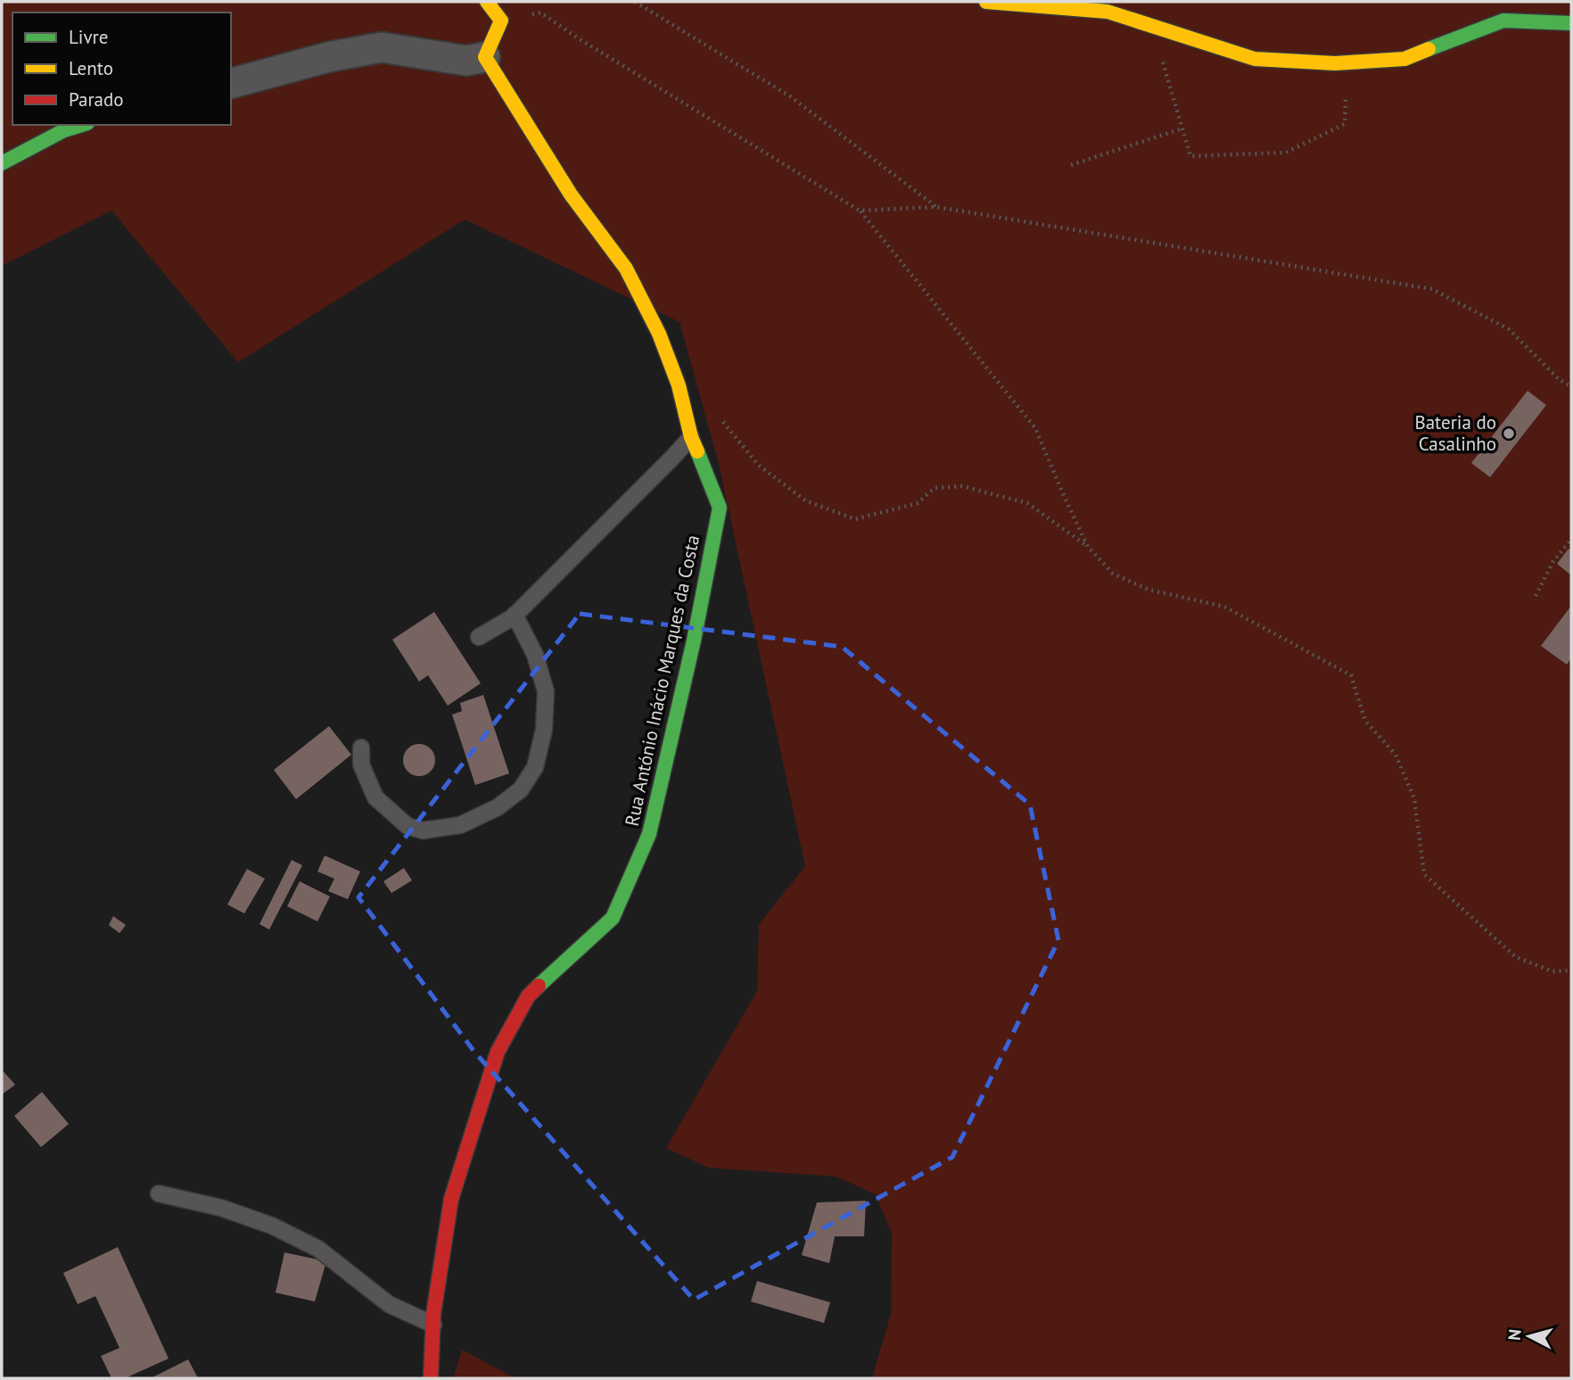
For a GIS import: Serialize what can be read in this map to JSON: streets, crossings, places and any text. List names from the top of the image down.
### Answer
{
  "streets": {
    "street": ["Rua António Inácio Marques da Costa"]
  },
  "places": ["Bateria do Casalinho"],
  "legend": ["Livre", "Lento", "Parado"],
  "north": "left"
}
